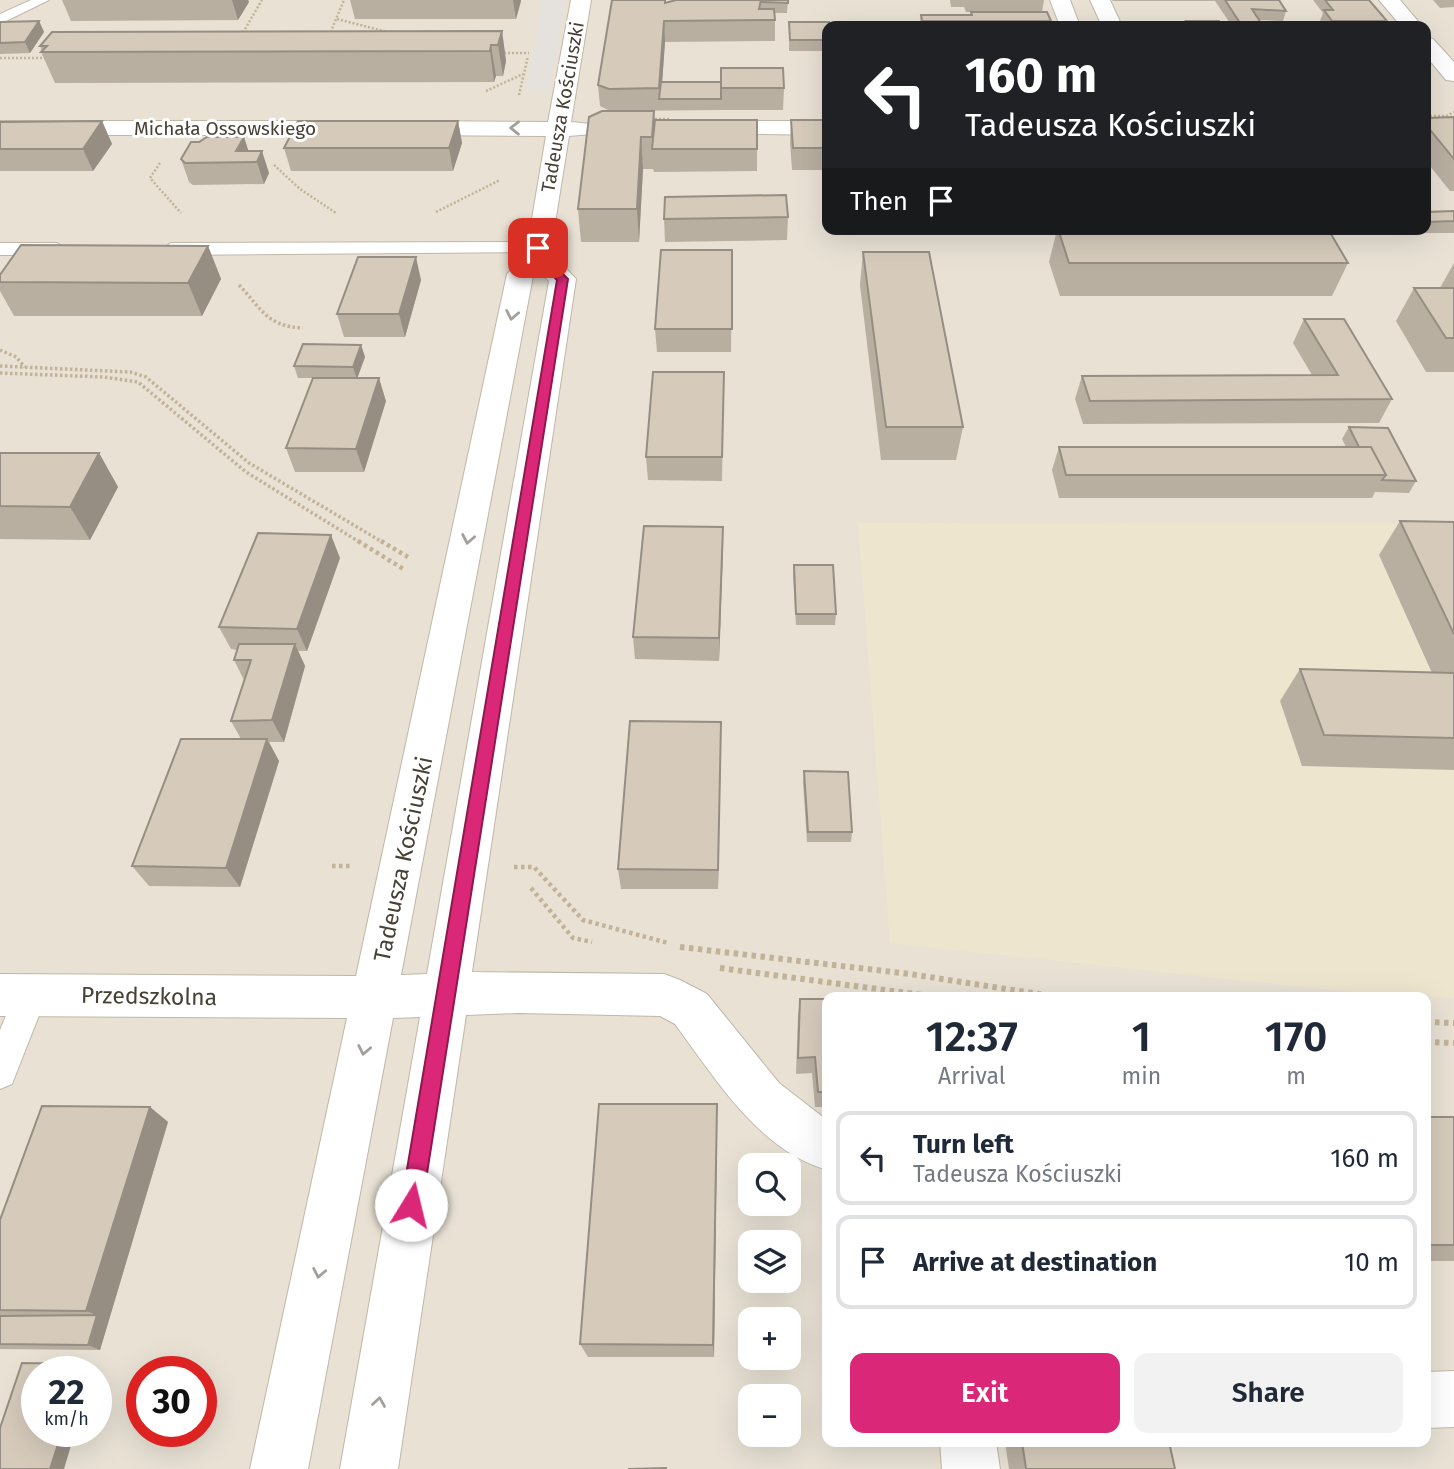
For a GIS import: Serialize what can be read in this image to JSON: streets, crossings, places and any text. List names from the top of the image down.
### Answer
{
  "streets": {
    "street": ["Tadeusza Kościuszki", "Michała Ossowskiego", "Przedszkolna"]
  },
  "crossings": [
    ["Tadeusza Kościuszki", "Michała Ossowskiego"],
    ["Tadeusza Kościuszki", "Przedszkolna"]
  ],
  "one_way": ["Michała Ossowskiego"],
  "page": {
    "turn": ["160 m", "Tadeusza Kościuszki"],
    "then": "Then",
    "eta": [
      "12:37",
      "Arrival",
      "1",
      "min",
      "170",
      "m"
    ],
    "list": [
      {
        "name": "Turn left",
        "note": "Tadeusza Kościuszki",
        "value": "160 m"
      },
      {
        "name": "Arrive at destination",
        "value": "10 m"
      }
    ],
    "map_buttons": ["+", "−"],
    "buttons": ["Exit", "Share"],
    "speed": "22 km/h",
    "limit": "30"
  }
}
